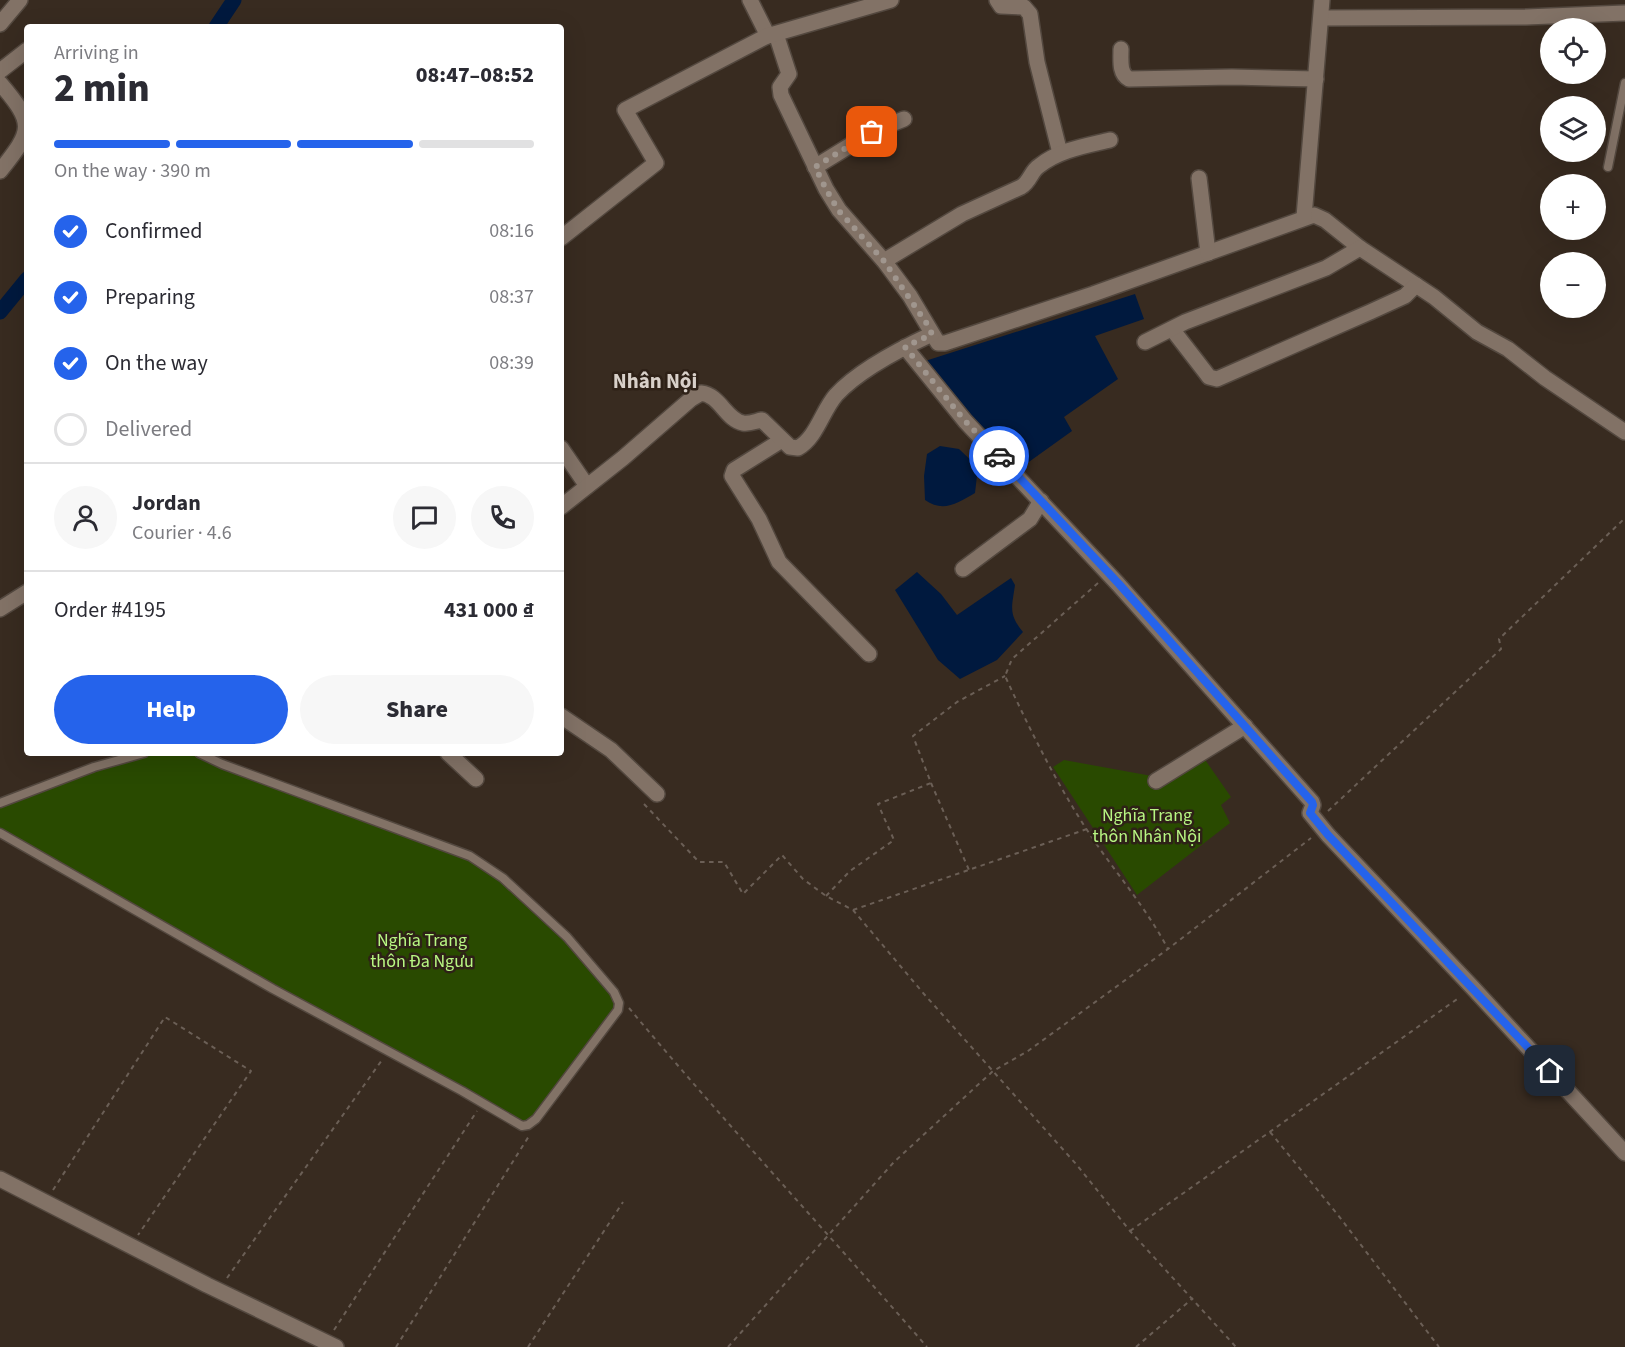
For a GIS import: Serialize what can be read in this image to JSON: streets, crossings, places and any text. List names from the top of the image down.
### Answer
{
  "districts": ["Nhân Nội"],
  "parks": ["Nghĩa Trang thôn Nhân Nội", "Nghĩa Trang thôn Đa Ngưu"],
  "page": {
    "map_buttons": ["+", "−"],
    "heading": ["2 min", "Arriving in", "08:47–08:52"],
    "panel": [
      "Jordan",
      "Courier · 4.6",
      "Order #4195",
      "431 000 ₫"
    ],
    "bar": "On the way · 390 m",
    "list": [
      ["Confirmed", "08:16"],
      ["Preparing", "08:37"],
      ["On the way", "08:39"],
      "Delivered"
    ],
    "buttons": ["Help", "Share"]
  }
}
